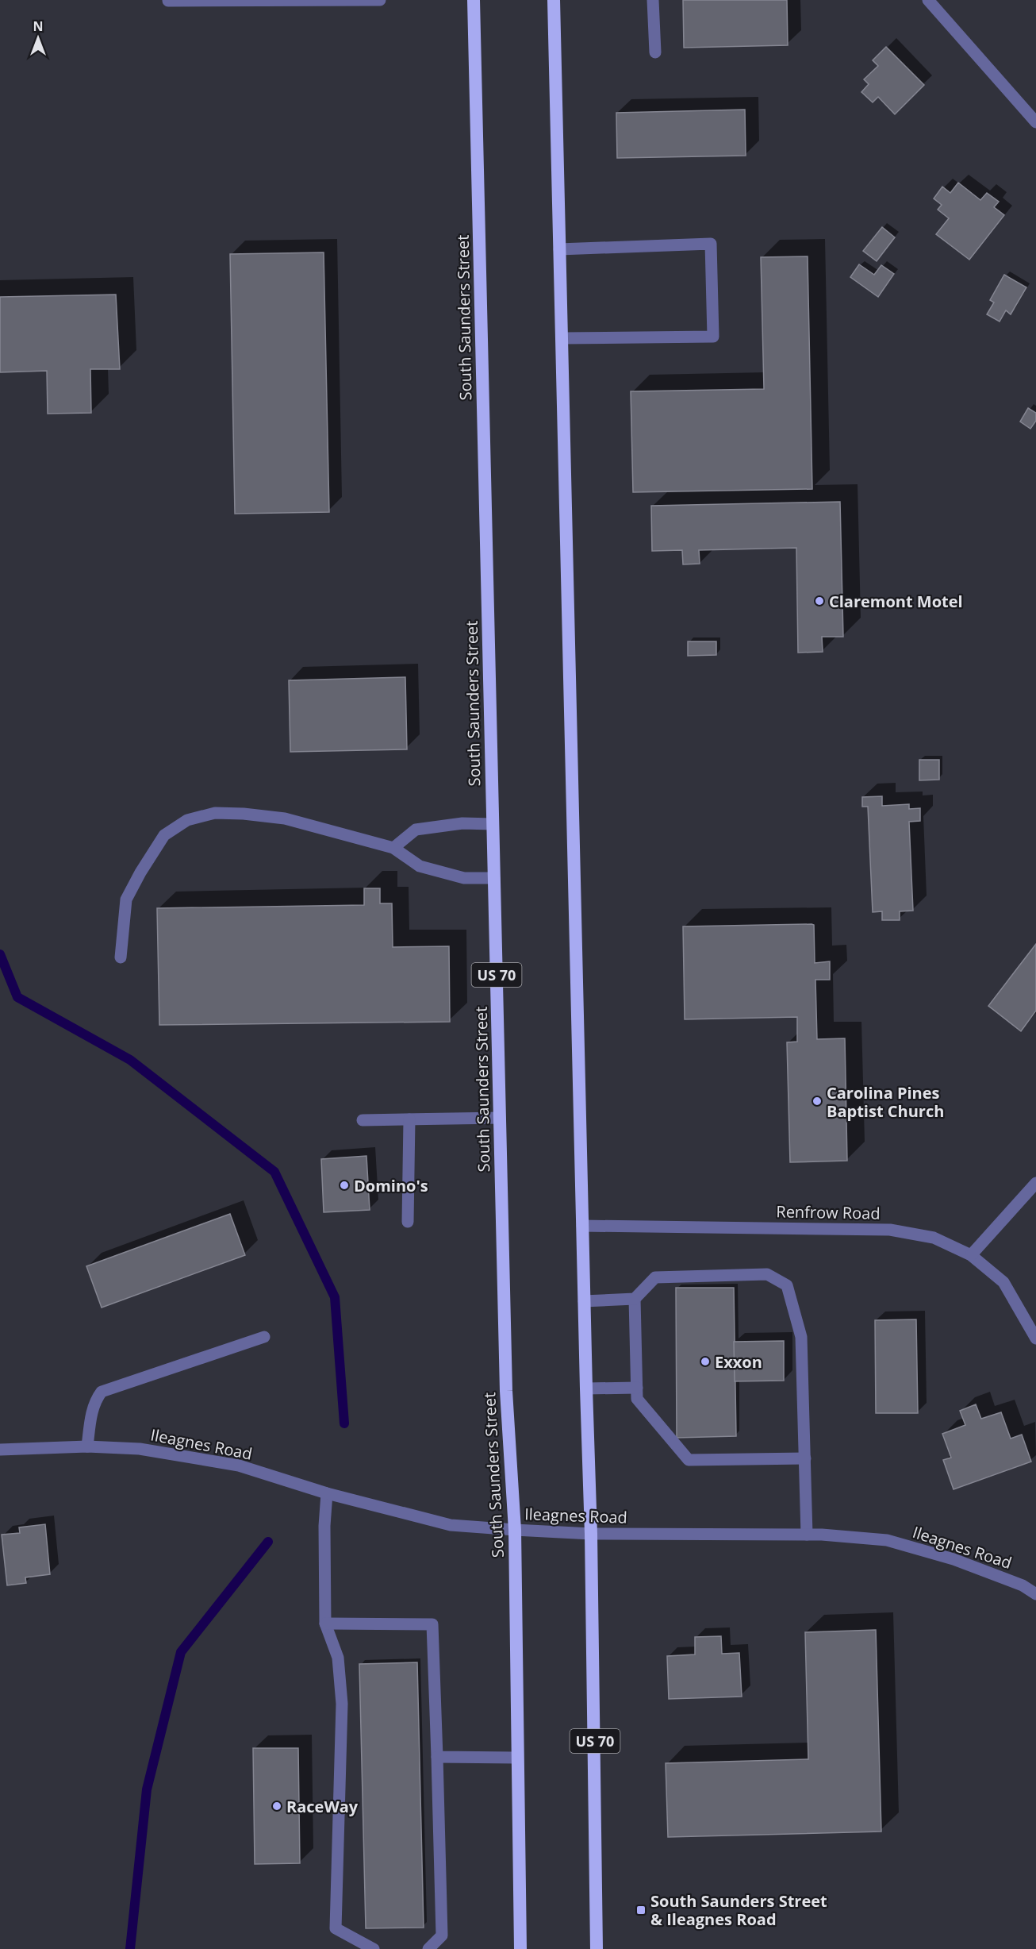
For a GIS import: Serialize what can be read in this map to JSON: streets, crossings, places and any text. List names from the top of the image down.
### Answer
{
  "streets": {
    "highway": ["South Saunders Street", "US 70"],
    "street": ["Renfrow Road", "Ileagnes Road"]
  },
  "crossings": [
    ["South Saunders Street", "Ileagnes Road"],
    ["US 70", "Renfrow Road"],
    ["US 70", "Ileagnes Road"]
  ],
  "places": {
    "other": [
      "Claremont Motel",
      "Carolina Pines Baptist Church",
      "Domino's",
      "Exxon",
      "RaceWay"
    ],
    "transit": ["South Saunders Street & Ileagnes Road"]
  },
  "north": "top"
}
